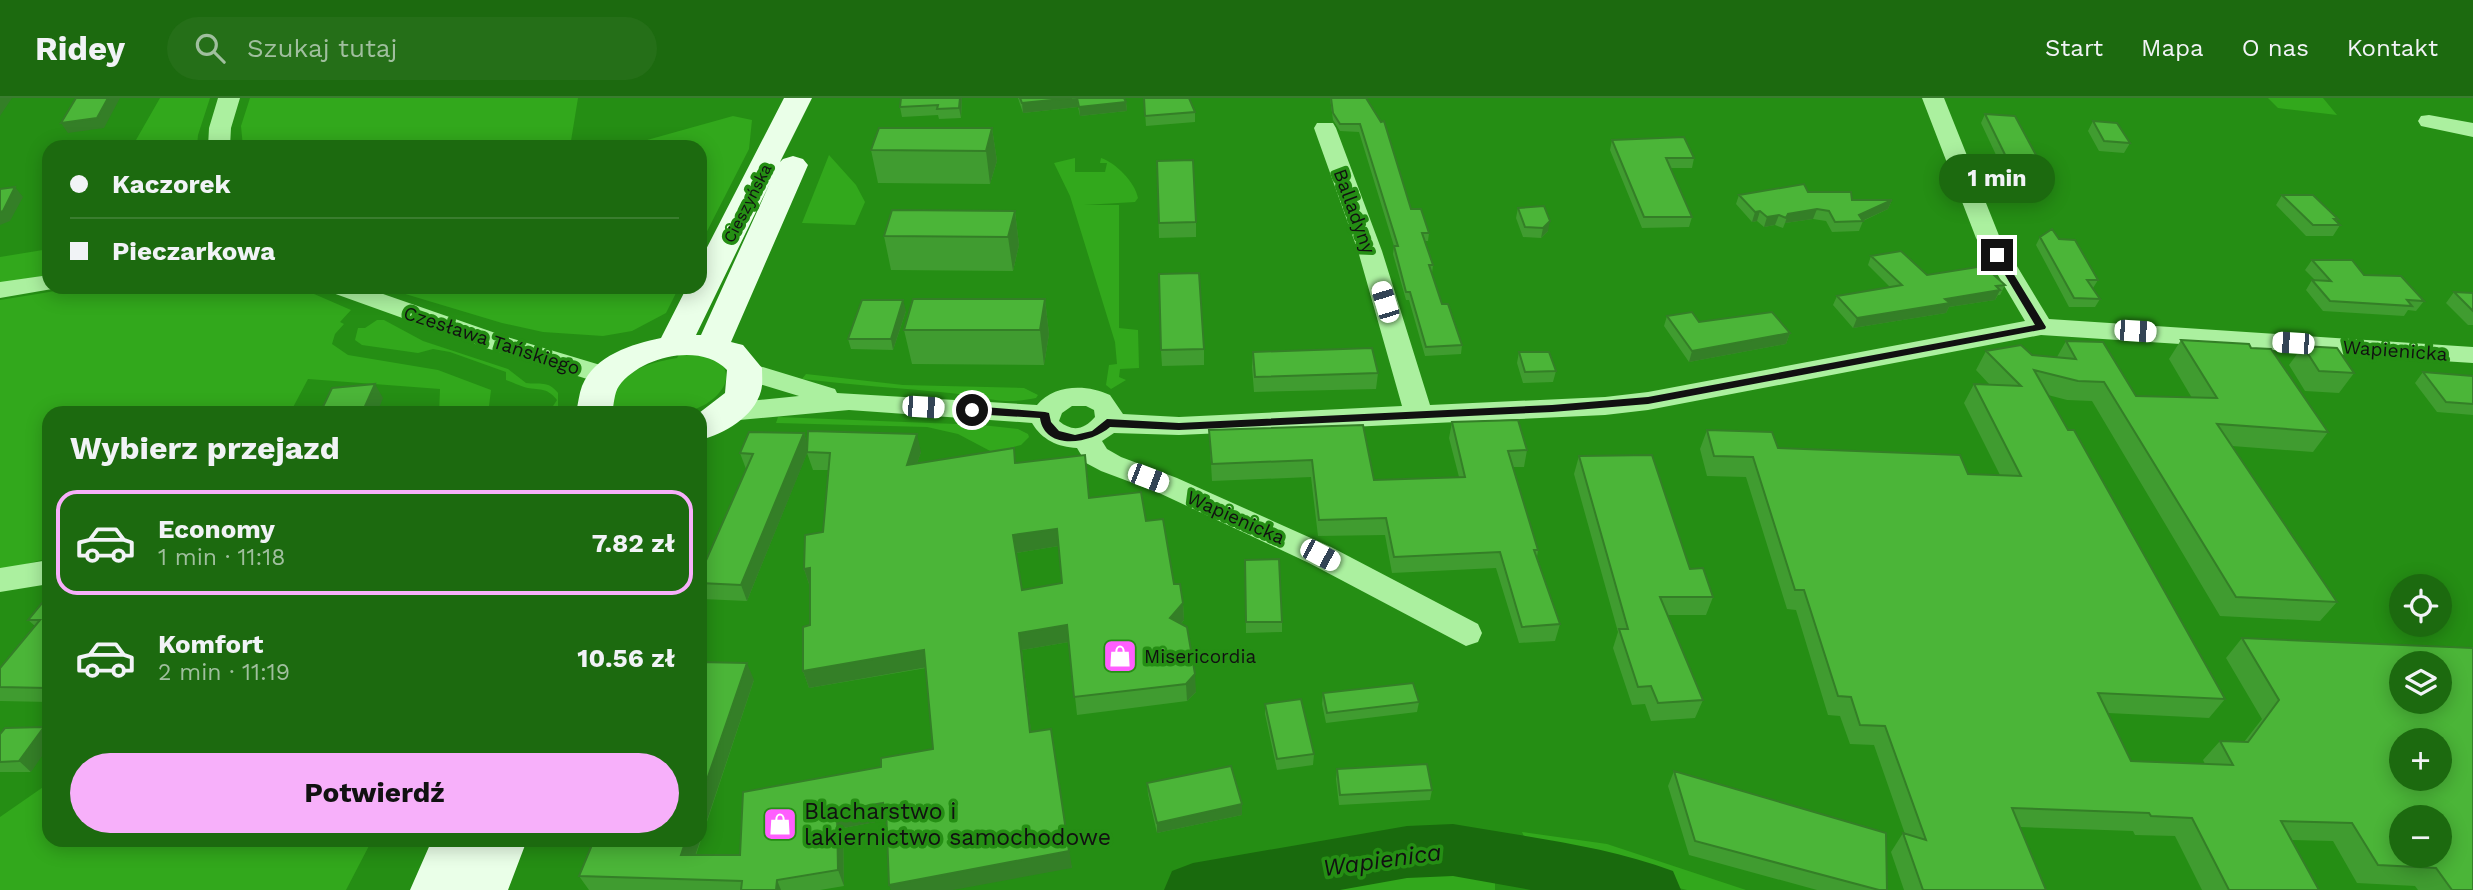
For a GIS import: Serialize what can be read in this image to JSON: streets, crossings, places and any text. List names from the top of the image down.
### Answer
{
  "streets": {
    "main road": ["Cieszyńska"],
    "street": ["Balladyny", "Czesława Tańskiego", "Wapienicka"]
  },
  "crossings": [
    ["Balladyny", "Wapienicka"]
  ],
  "water": ["Wapienica"],
  "places": {
    "shop": ["Misericordia", "Blacharstwo i lakiernictwo samochodowe"]
  },
  "page": {
    "header": "Ridey",
    "search": "Szukaj tutaj",
    "nav": [
      "Start",
      "Mapa",
      "O nas",
      "Kontakt"
    ],
    "banner": ["Kaczorek", "Pieczarkowa"],
    "bubble": "1 min",
    "heading": "Wybierz przejazd",
    "list": [
      {
        "name": "Economy",
        "note": "1 min · 11:18",
        "value": "7.82 zł"
      },
      {
        "name": "Komfort",
        "note": "2 min · 11:19",
        "value": "10.56 zł"
      }
    ],
    "map_buttons": ["+", "−"],
    "buttons": "Potwierdź"
  }
}
